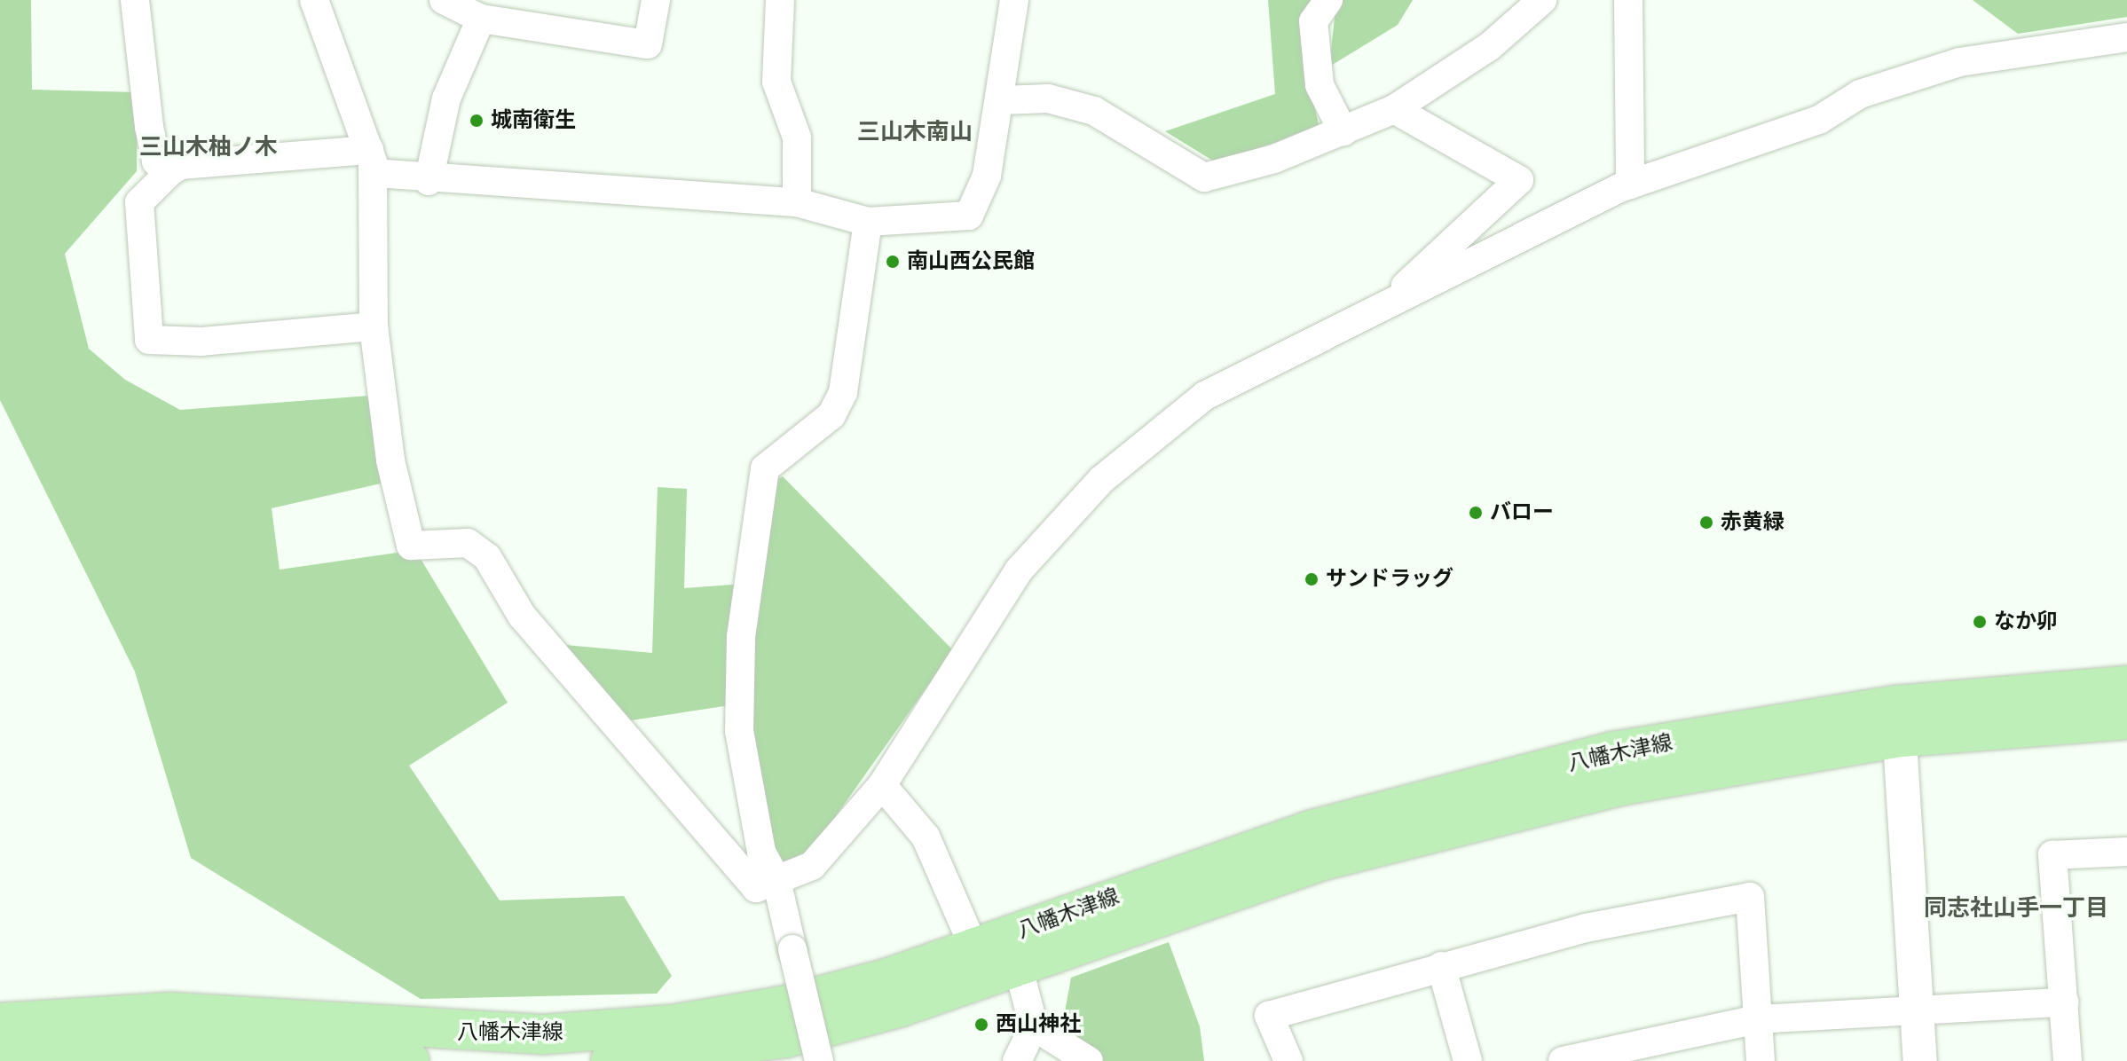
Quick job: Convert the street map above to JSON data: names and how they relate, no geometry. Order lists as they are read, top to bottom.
{
  "streets": {
    "main road": ["八幡木津線"]
  },
  "districts": ["三山木南山", "三山木柚ノ木", "同志社山手一丁目"],
  "places": [
    "城南衛生",
    "南山西公民館",
    "バロー",
    "赤黄緑",
    "サンドラッグ",
    "なか卯",
    "西山神社"
  ]
}
